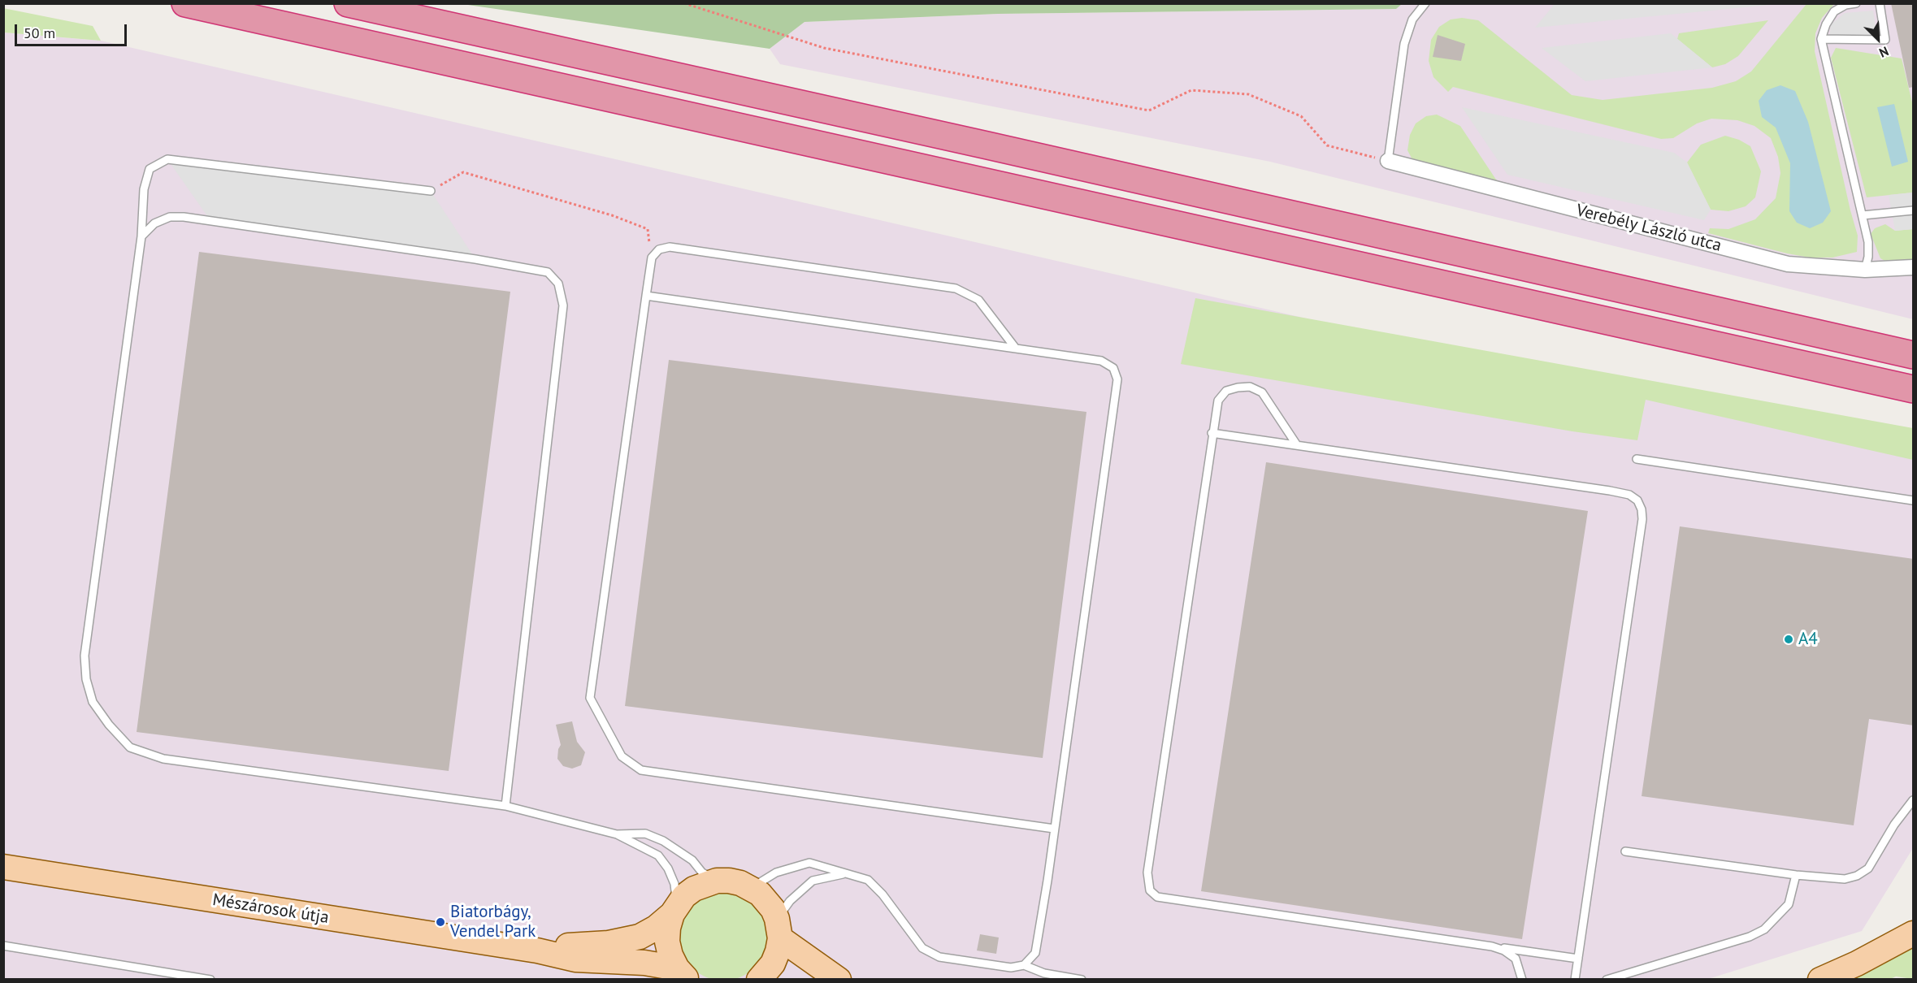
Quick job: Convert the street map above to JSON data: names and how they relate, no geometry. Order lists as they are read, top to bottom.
{
  "streets": {
    "main road": ["Mészárosok útja"],
    "street": ["Verebély László utca"]
  },
  "places": ["A4", "Biatorbágy, Vendel Park"],
  "scale_bar": "50 m",
  "north": "bottom right"
}
